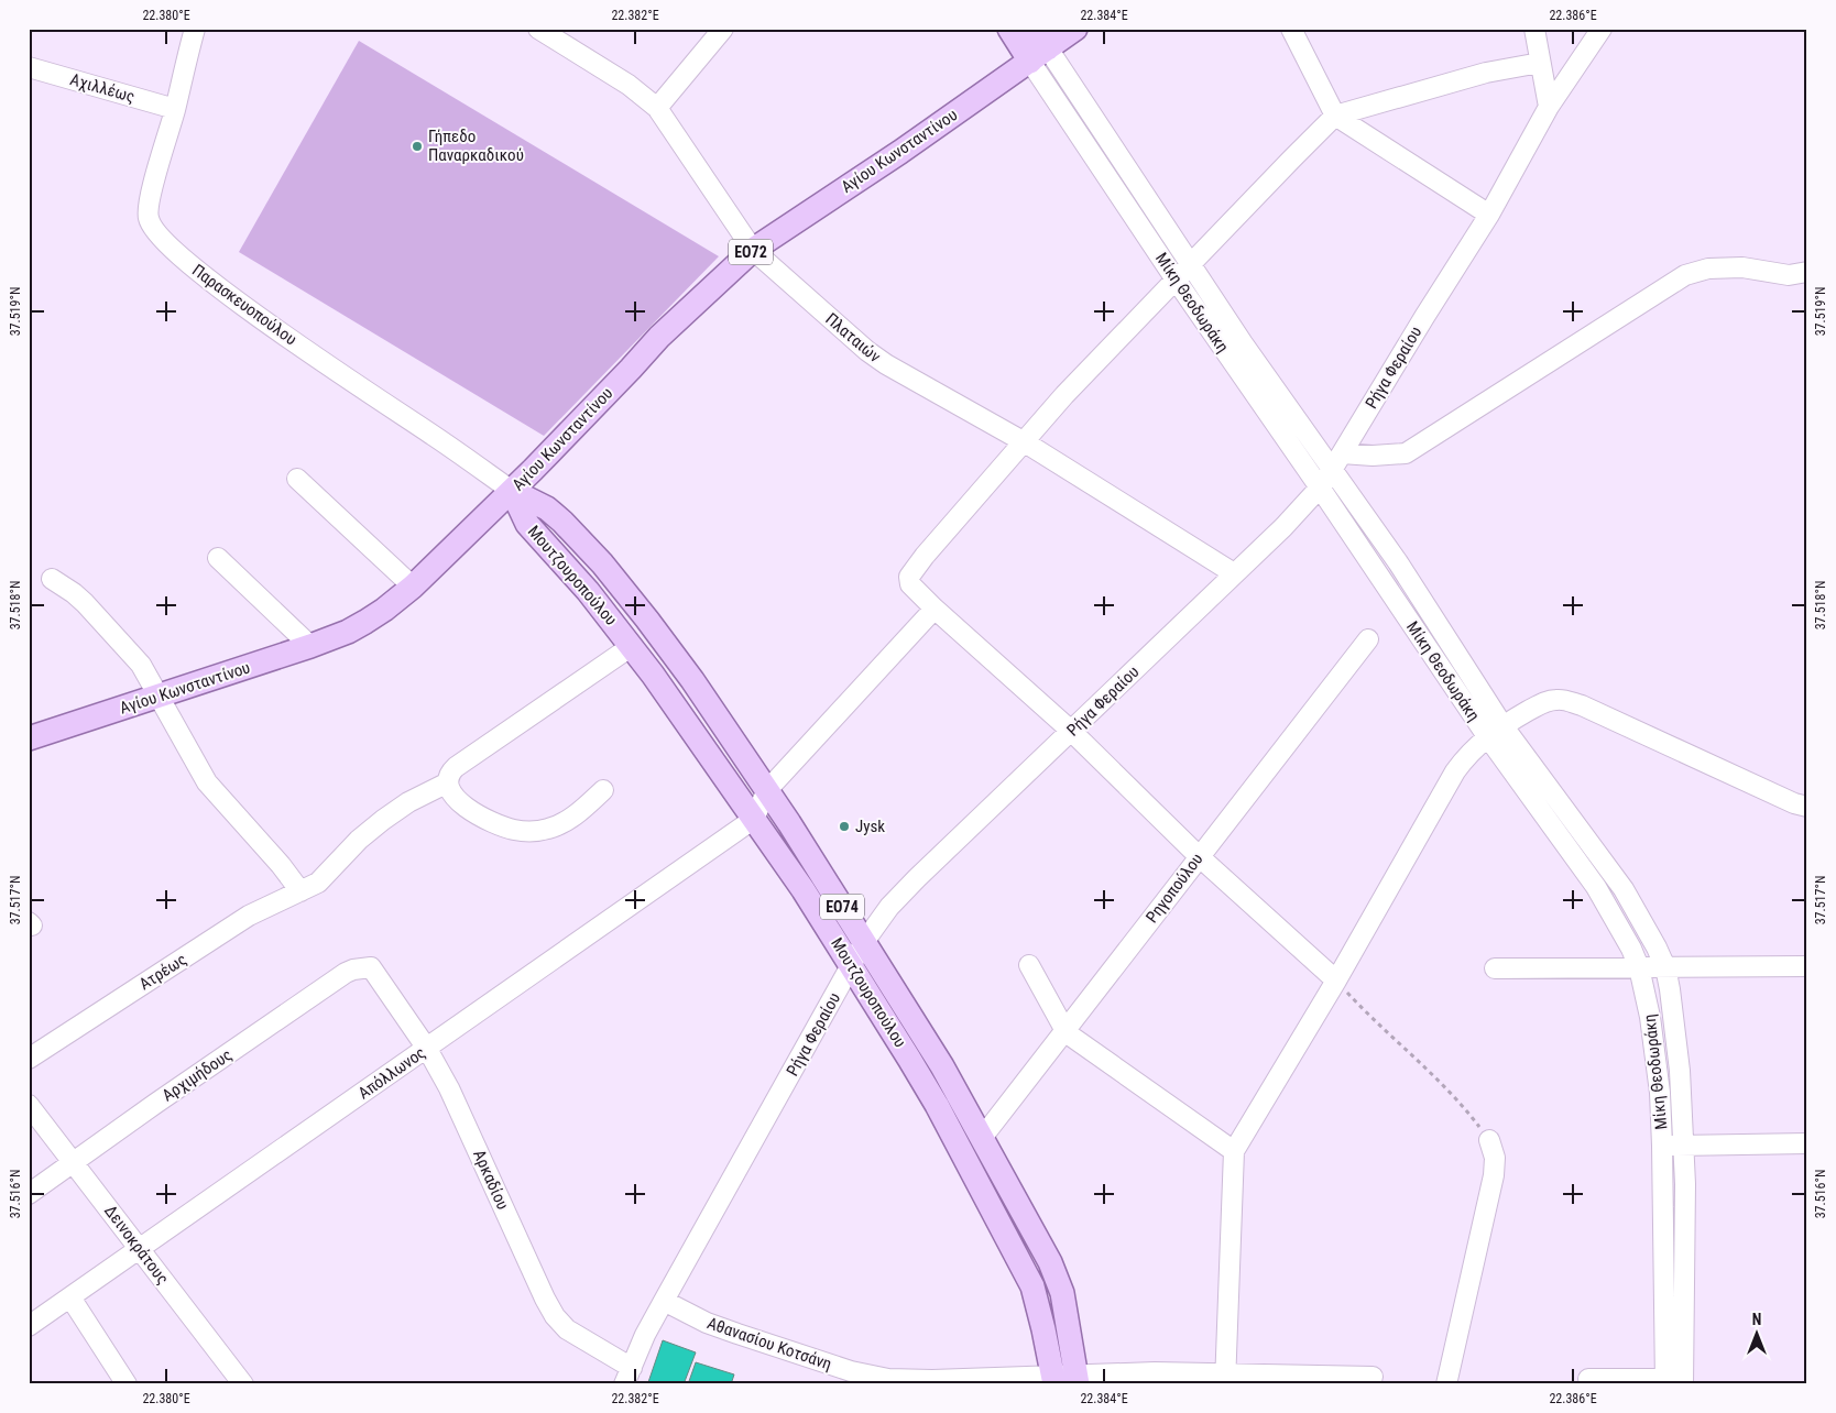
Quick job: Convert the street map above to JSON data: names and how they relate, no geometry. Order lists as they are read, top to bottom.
{
  "streets": {
    "main road": [
      "Αγίου Κωνσταντίνου",
      "ΕΟ72",
      "Μίκη Θεοδωράκη",
      "Μουτζουροπούλου",
      "ΕΟ74"
    ],
    "street": [
      "Αχιλλέως",
      "Παρασκευοπούλου",
      "Πλαταιών",
      "Ρήγα Φεραίου",
      "Ρηγοπούλου",
      "Ατρέως",
      "Απόλλωνος",
      "Αρχιμήδους",
      "Αρκαδίου",
      "Δεινοκράτους",
      "Αθανασίου Κοτσάνη"
    ]
  },
  "crossings": [
    ["Αχιλλέως", "Παρασκευοπούλου"],
    ["Αγίου Κωνσταντίνου", "ΕΟ72"],
    ["Αγίου Κωνσταντίνου", "Μίκη Θεοδωράκη"],
    ["Αγίου Κωνσταντίνου", "Παρασκευοπούλου"],
    ["Αγίου Κωνσταντίνου", "Πλαταιών"],
    ["Αγίου Κωνσταντίνου", "Μουτζουροπούλου"],
    ["ΕΟ72", "Μίκη Θεοδωράκη"],
    ["Μίκη Θεοδωράκη", "Ρήγα Φεραίου"],
    ["Παρασκευοπούλου", "Μουτζουροπούλου"],
    ["Πλαταιών", "Ρήγα Φεραίου"],
    ["Ρήγα Φεραίου", "Μουτζουροπούλου"],
    ["Ρήγα Φεραίου", "Αρκαδίου"],
    ["Ρήγα Φεραίου", "Αθανασίου Κοτσάνη"],
    ["Μουτζουροπούλου", "Ρηγοπούλου"],
    ["Μουτζουροπούλου", "Απόλλωνος"],
    ["Μουτζουροπούλου", "Αθανασίου Κοτσάνη"],
    ["Απόλλωνος", "Αρκαδίου"],
    ["Απόλλωνος", "Δεινοκράτους"],
    ["Αρχιμήδους", "Αρκαδίου"],
    ["Αρχιμήδους", "Δεινοκράτους"]
  ],
  "places": ["Γήπεδο Παναρκαδικού", "Jysk"],
  "north": "top",
  "coordinates": [
    "22.380°E",
    "22.382°E",
    "22.384°E",
    "22.386°E",
    "37.519°N",
    "37.518°N",
    "37.517°N",
    "37.516°N"
  ]
}
